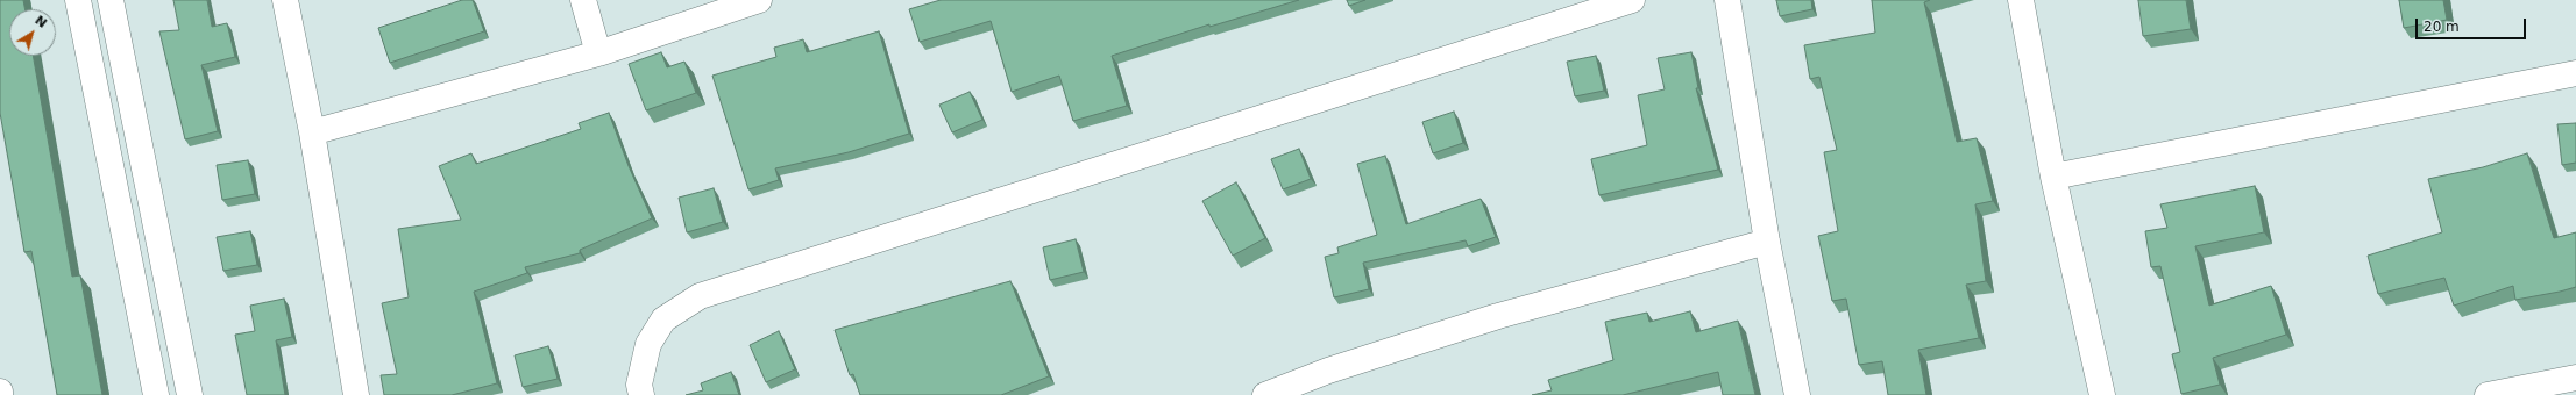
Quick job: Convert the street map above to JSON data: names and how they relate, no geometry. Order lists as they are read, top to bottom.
{
  "scale_bar": "20 m",
  "north": "top right"
}
